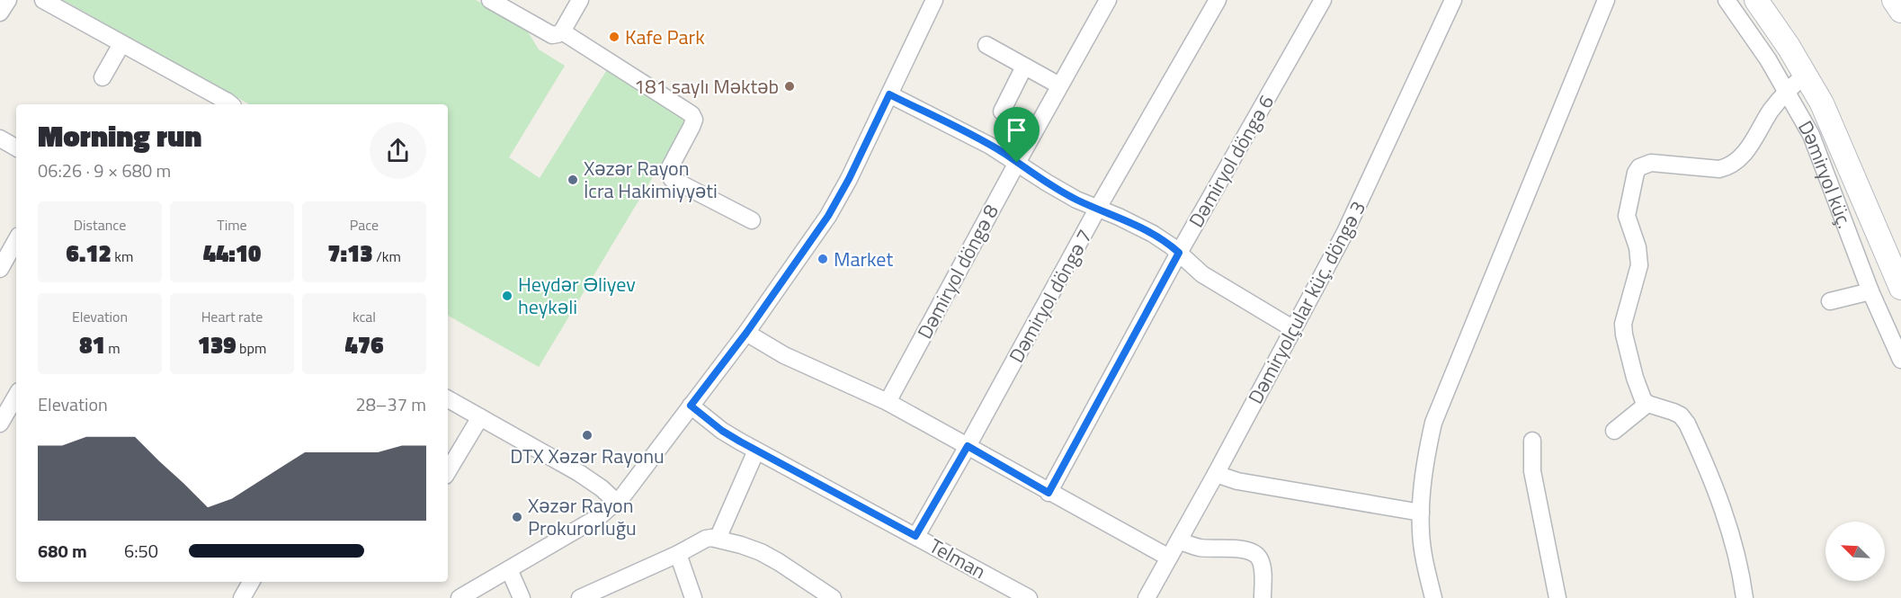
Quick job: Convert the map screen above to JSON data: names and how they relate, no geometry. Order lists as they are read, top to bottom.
{
  "streets": {
    "main road": ["Dəmiryol küç."],
    "street": [
      "Dəmiryol döngə 6",
      "Dəmiryol döngə 8",
      "Dəmiryol döngə 7",
      "Dəmiryolçular küç. döngə 3",
      "Telman"
    ]
  },
  "crossings": [
    ["Dəmiryol döngə 7", "Telman"]
  ],
  "places": [
    "Kafe Park",
    "181 saylı Məktəb",
    "Xəzər Rayon İcra Hakimiyyəti",
    "Market",
    "Heydər Əliyev heykəli",
    "DTX Xəzər Rayonu",
    "Xəzər Rayon Prokurorluğu"
  ],
  "north": "top left",
  "page": {
    "heading": ["Morning run", "06:26 · 9 × 680 m"],
    "stats": [
      ["Distance", "6.12 km"],
      ["Time", "44:10"],
      ["Pace", "7:13 /km"],
      ["Elevation", "81 m"],
      ["Heart rate", "139 bpm"],
      ["kcal", "476"]
    ],
    "chart": ["Elevation", "28–37 m"],
    "list": [
      {
        "name": "680 m",
        "note": "6:50"
      }
    ]
  }
}
